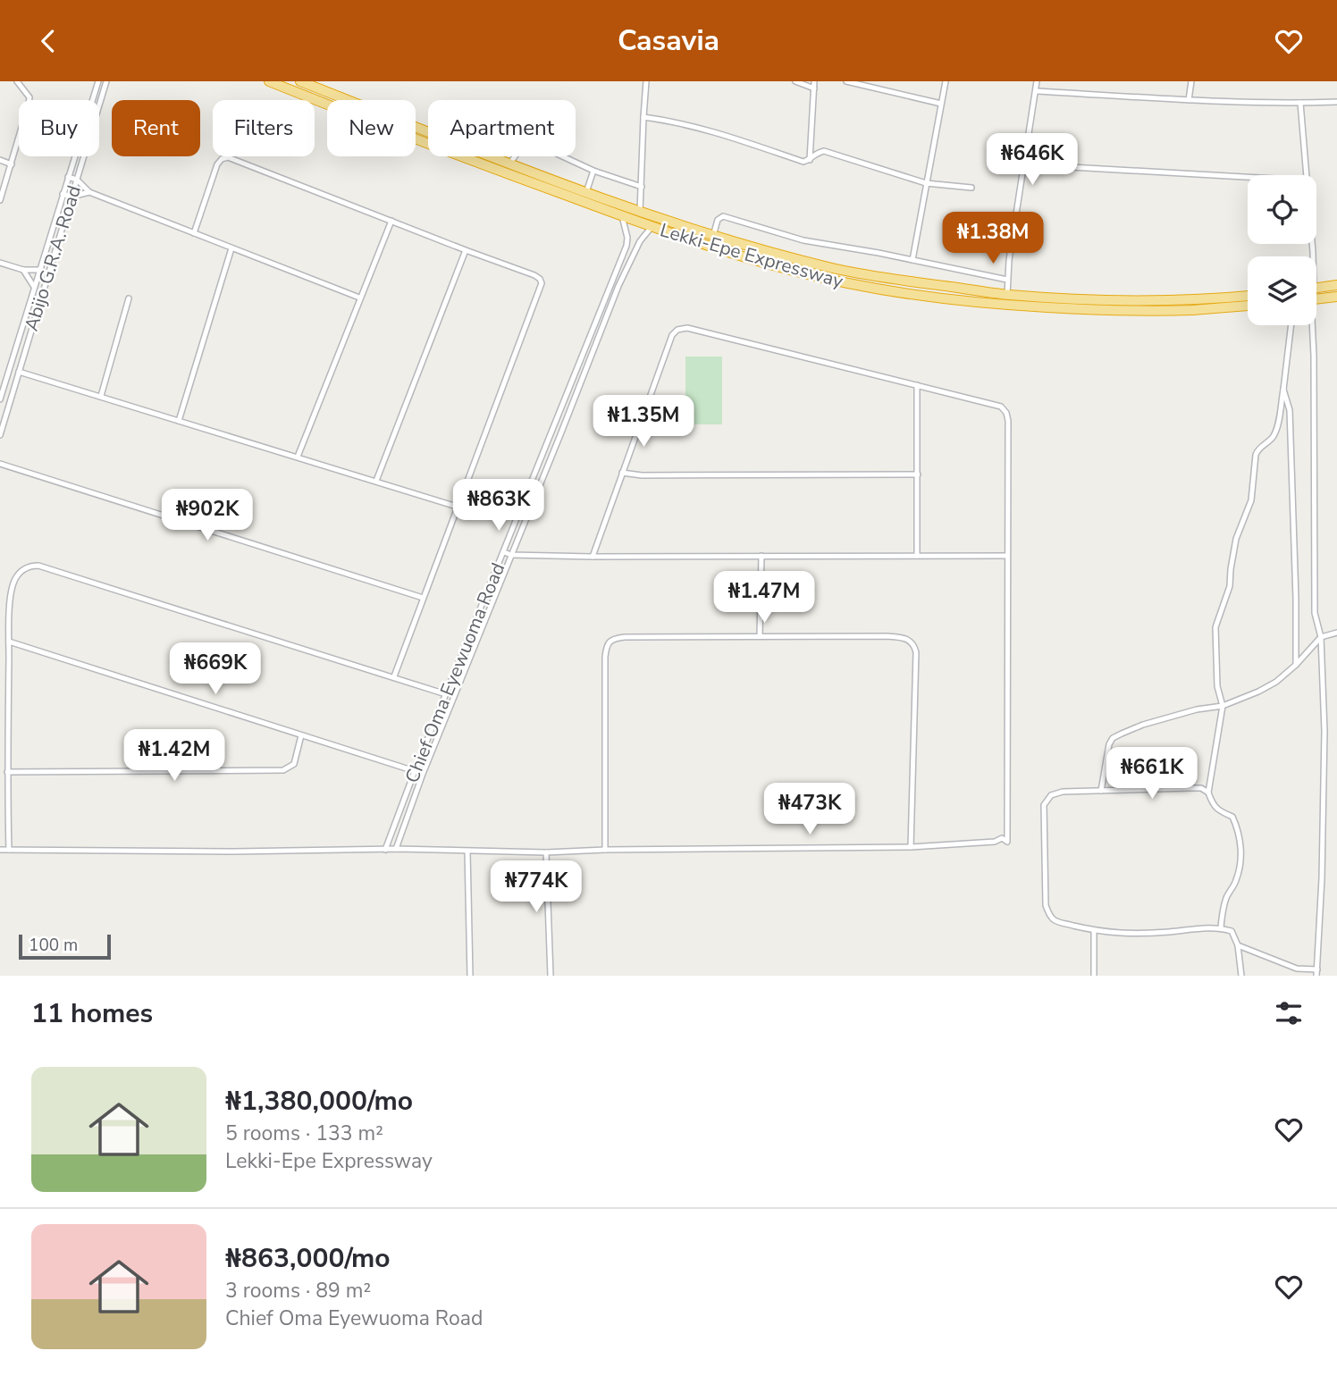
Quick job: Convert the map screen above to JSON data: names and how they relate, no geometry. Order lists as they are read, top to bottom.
{
  "streets": {
    "highway": ["Lekki-Epe Expressway"],
    "street": ["Abijo G.R.A. Road", "Chief Oma Eyewuoma Road"]
  },
  "crossings": [
    ["Lekki-Epe Expressway", "Chief Oma Eyewuoma Road"]
  ],
  "scale_bar": "100 m",
  "page": {
    "header": "Casavia",
    "chip": [
      "Buy",
      "Rent",
      "Filters",
      "New",
      "Apartment"
    ],
    "price": [
      "₦646K",
      "₦1.38M",
      "₦1.35M",
      "₦863K",
      "₦902K",
      "₦1.47M",
      "₦669K",
      "₦1.42M",
      "₦661K",
      "₦473K",
      "₦774K"
    ],
    "scale": "100 m",
    "heading": "11 homes",
    "list": [
      {
        "name": "₦1,380,000/mo",
        "note": "5 rooms · 133 m² · Lekki-Epe Expressway"
      },
      {
        "name": "₦863,000/mo",
        "note": "3 rooms · 89 m² · Chief Oma Eyewuoma Road"
      }
    ]
  }
}
